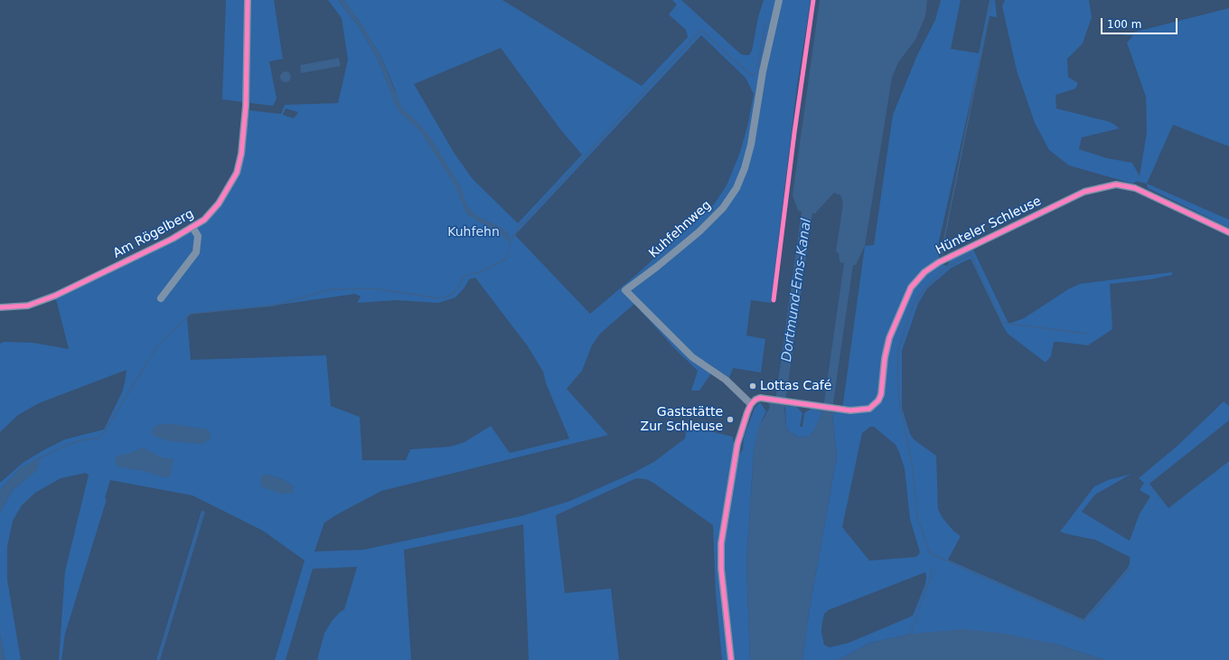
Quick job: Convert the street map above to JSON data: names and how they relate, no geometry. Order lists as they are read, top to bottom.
{
  "streets": {
    "street": ["Hünteler Schleuse", "Kuhfehnweg", "Am Rögelberg"]
  },
  "crossings": [
    ["Hünteler Schleuse", "Kuhfehnweg"]
  ],
  "water": ["Dortmund-Ems-Kanal"],
  "parks": ["Kuhfehn"],
  "places": ["Lottas Café", "Gaststätte Zur Schleuse"],
  "scale_bar": "100 m"
}
